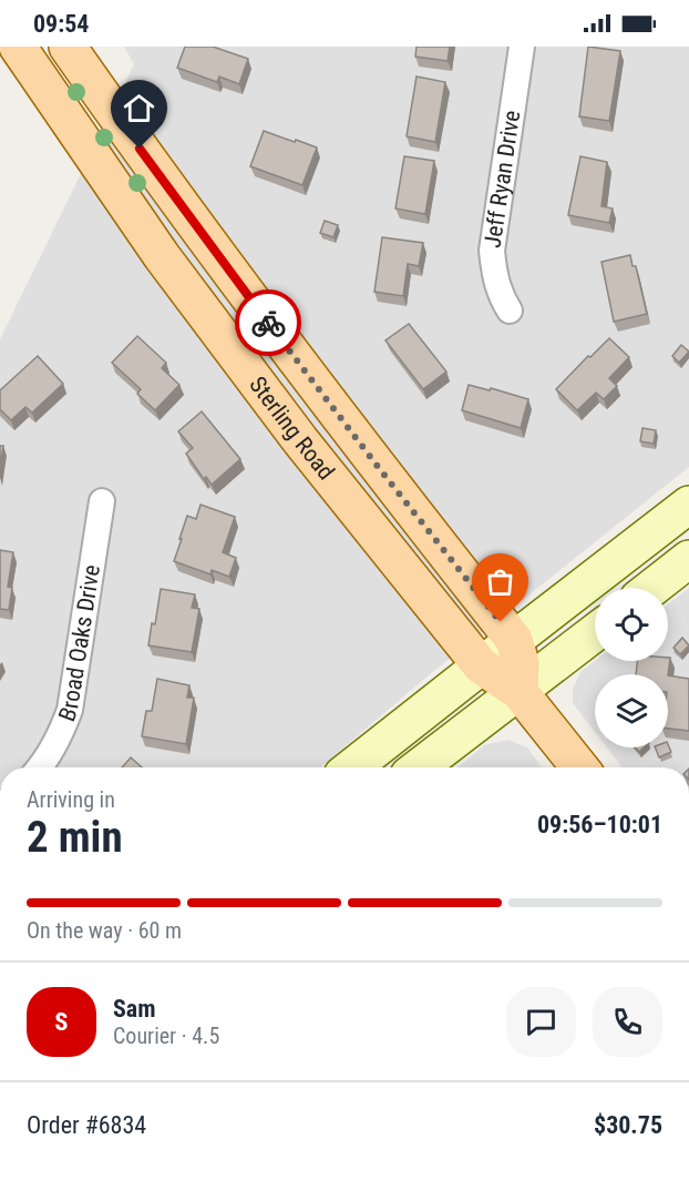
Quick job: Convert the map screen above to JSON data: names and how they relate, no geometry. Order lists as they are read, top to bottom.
{
  "streets": {
    "main road": ["Sterling Road"],
    "street": ["Jeff Ryan Drive", "Broad Oaks Drive"]
  },
  "page": {
    "status": "09:54",
    "heading": ["2 min", "Arriving in", "09:56–10:01"],
    "panel": [
      "Sam",
      "Courier · 4.5",
      "Order #6834",
      "$30.75"
    ],
    "bar": "On the way · 60 m",
    "round": "S"
  }
}
